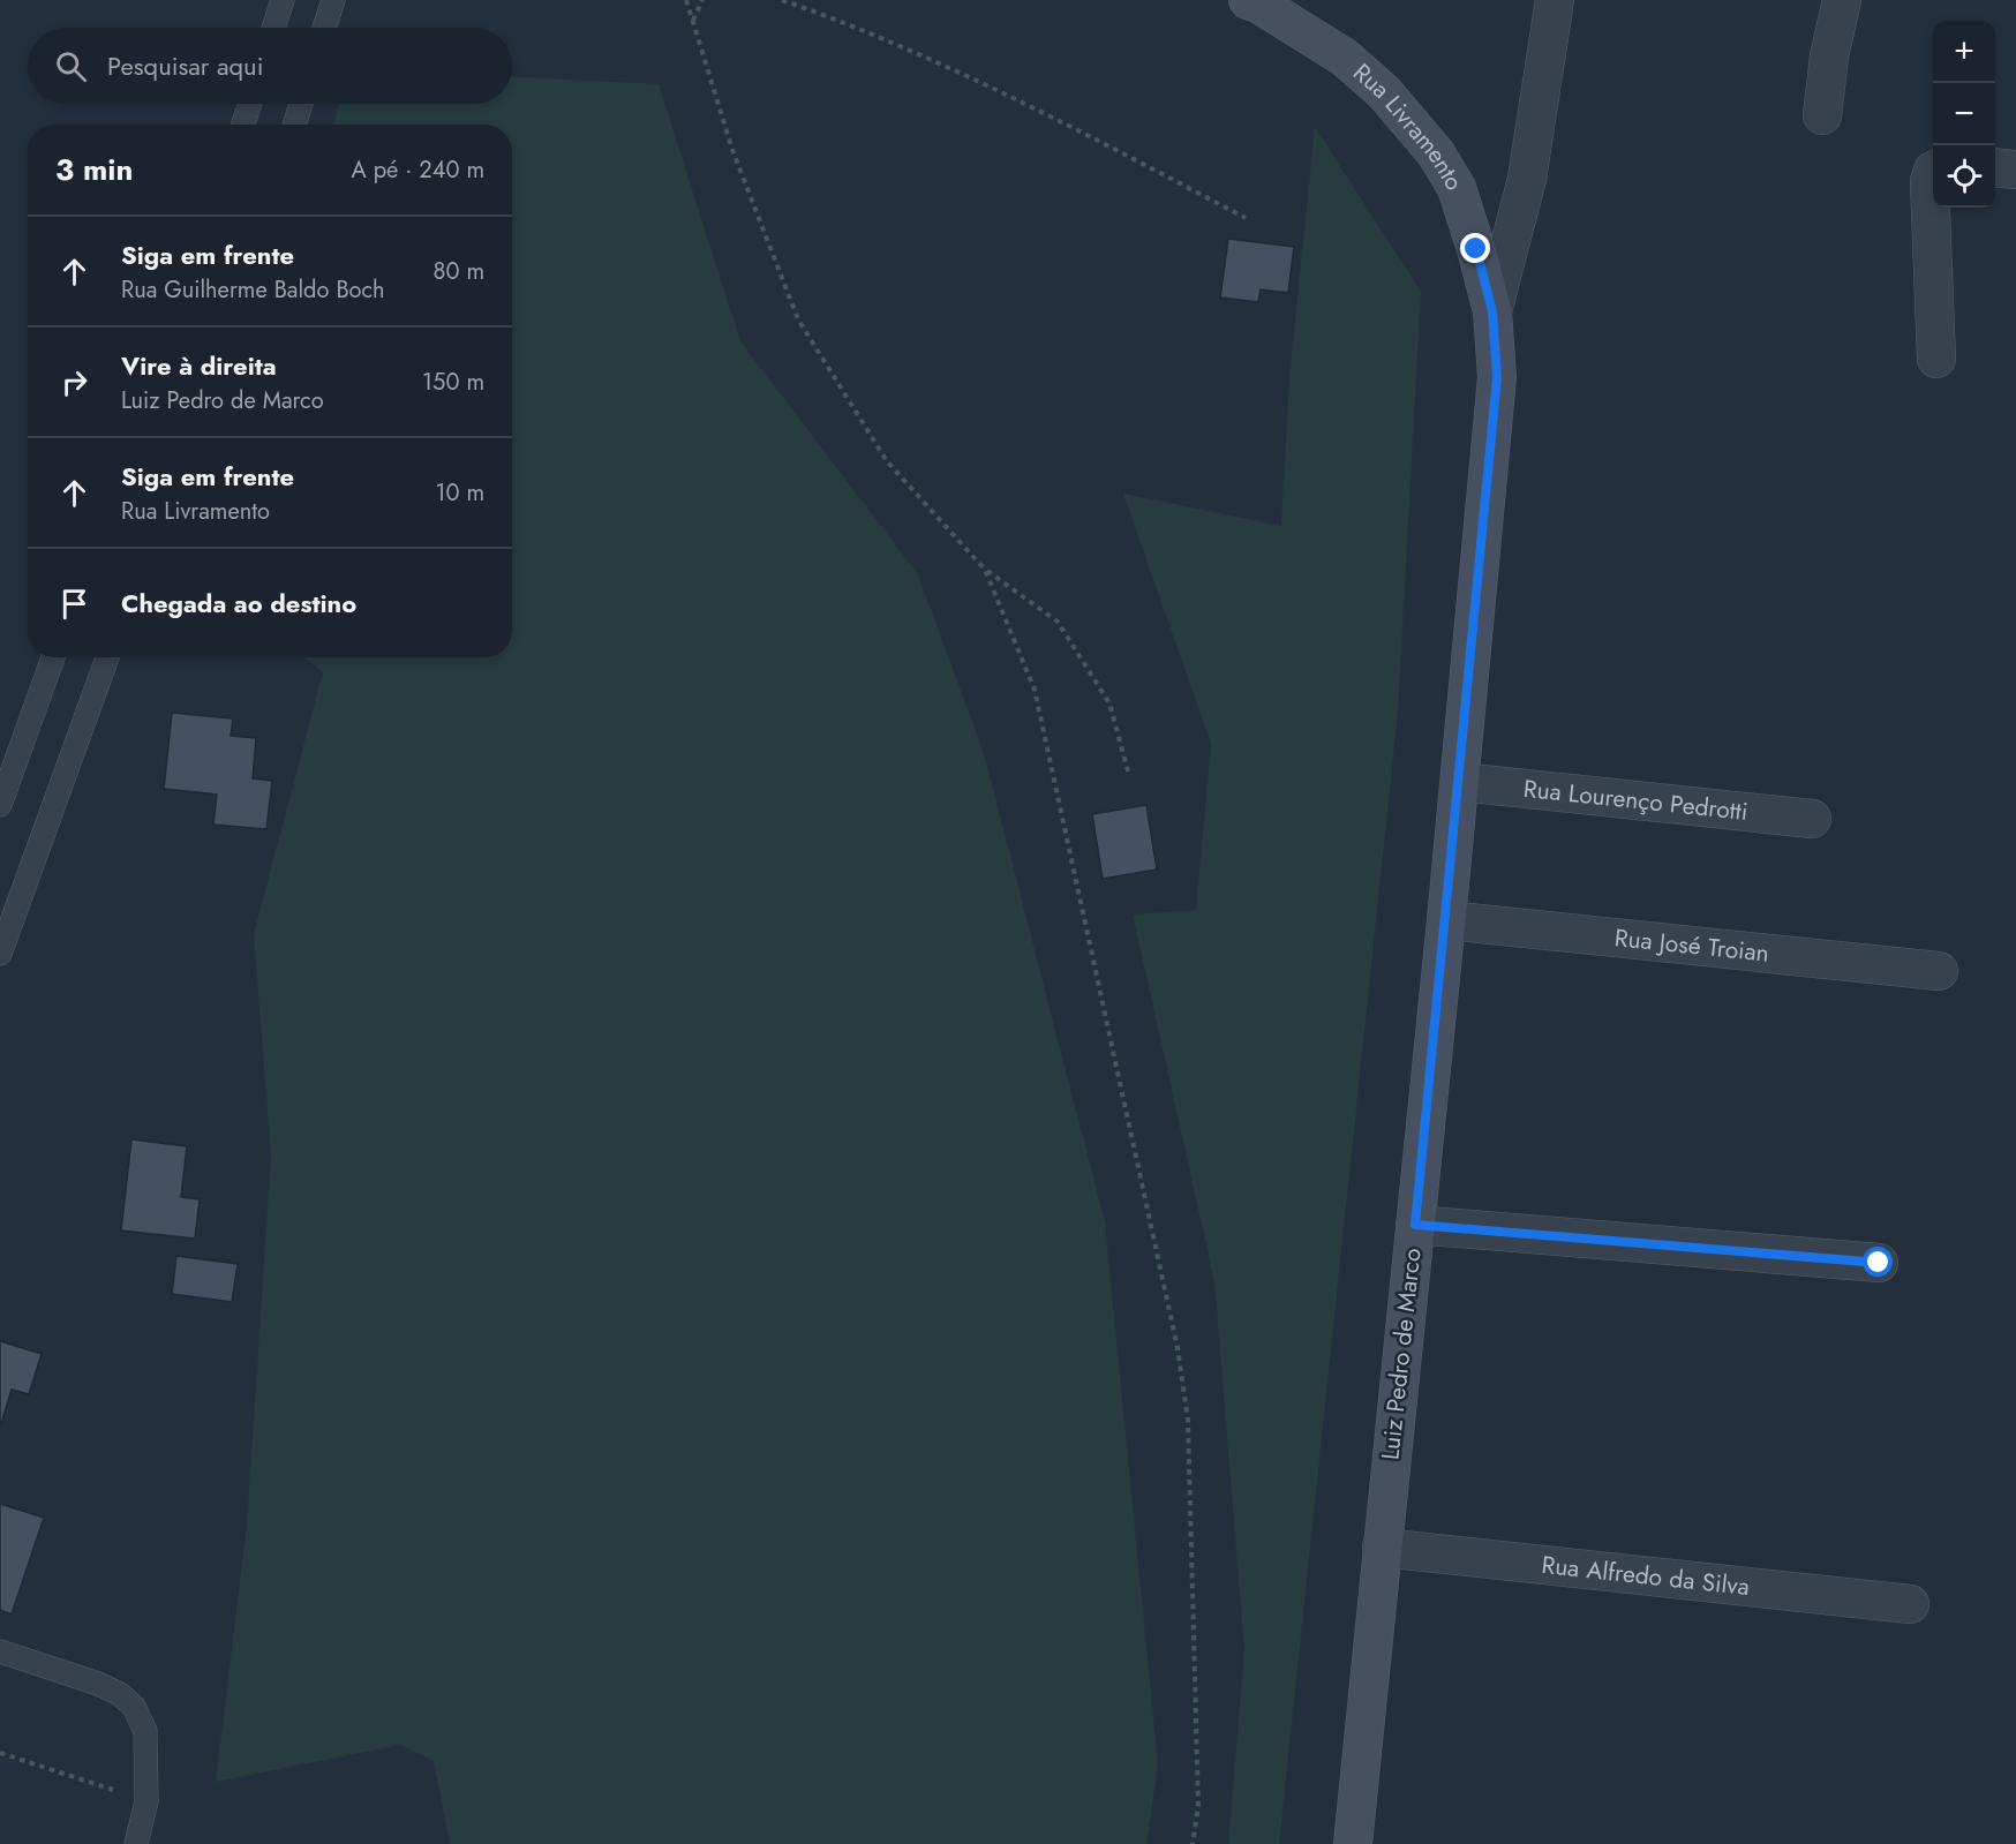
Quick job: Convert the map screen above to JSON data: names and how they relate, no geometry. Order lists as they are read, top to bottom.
{
  "streets": {
    "main road": ["Rua Livramento", "Luiz Pedro de Marco"],
    "street": ["Rua Lourenço Pedrotti", "Rua José Troian", "Rua Alfredo da Silva"]
  },
  "crossings": [
    ["Rua Livramento", "Luiz Pedro de Marco"],
    ["Rua Lourenço Pedrotti", "Luiz Pedro de Marco"],
    ["Rua José Troian", "Luiz Pedro de Marco"],
    ["Luiz Pedro de Marco", "Rua Alfredo da Silva"]
  ],
  "page": {
    "map_buttons": ["+", "−"],
    "search": "Pesquisar aqui",
    "heading": ["3 min", "A pé · 240 m"],
    "list": [
      ["Siga em frente", "Rua Guilherme Baldo Boch", "80 m"],
      ["Vire à direita", "Luiz Pedro de Marco", "150 m"],
      ["Siga em frente", "Rua Livramento", "10 m"],
      "Chegada ao destino"
    ]
  }
}
